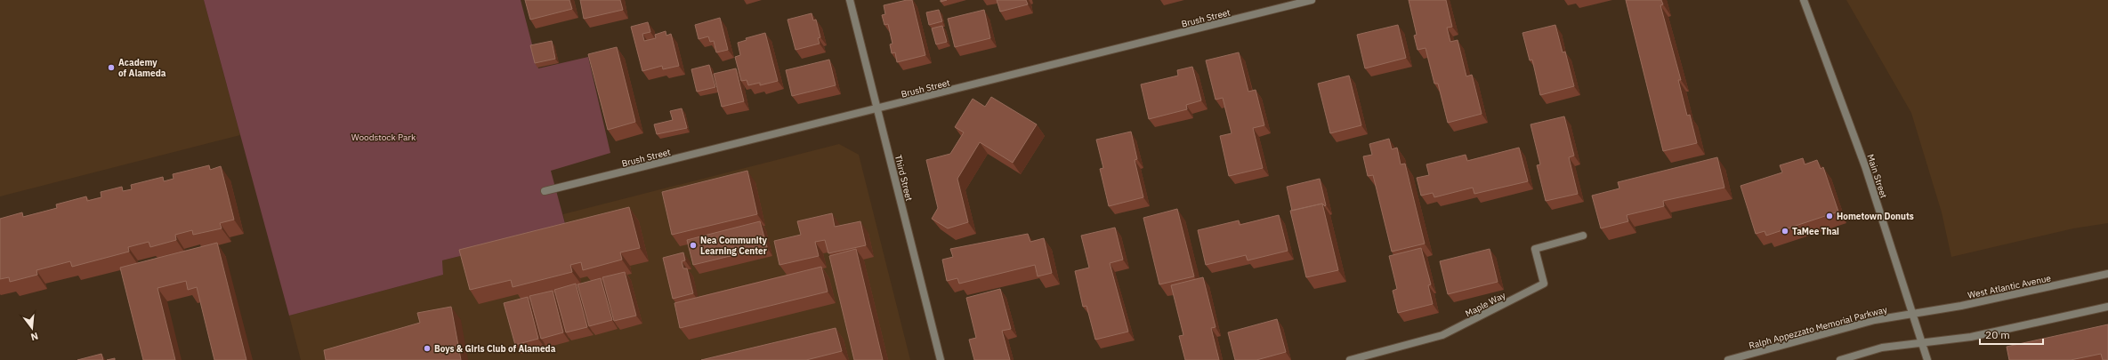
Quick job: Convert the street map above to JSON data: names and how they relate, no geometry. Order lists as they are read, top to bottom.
{
  "streets": {
    "street": [
      "Brush Street",
      "Main Street",
      "Third Street",
      "West Atlantic Avenue",
      "Maple Way",
      "Ralph Appezzato Memorial Parkway"
    ]
  },
  "crossings": [
    ["Brush Street", "Third Street"],
    ["Main Street", "West Atlantic Avenue"],
    ["Main Street", "Ralph Appezzato Memorial Parkway"],
    ["West Atlantic Avenue", "Ralph Appezzato Memorial Parkway"]
  ],
  "parks": ["Woodstock Park"],
  "places": [
    "Academy of Alameda",
    "Hometown Donuts",
    "TaMee Thai",
    "Nea Community Learning Center",
    "Boys & Girls Club of Alameda"
  ],
  "scale_bar": "20 m",
  "north": "bottom"
}
